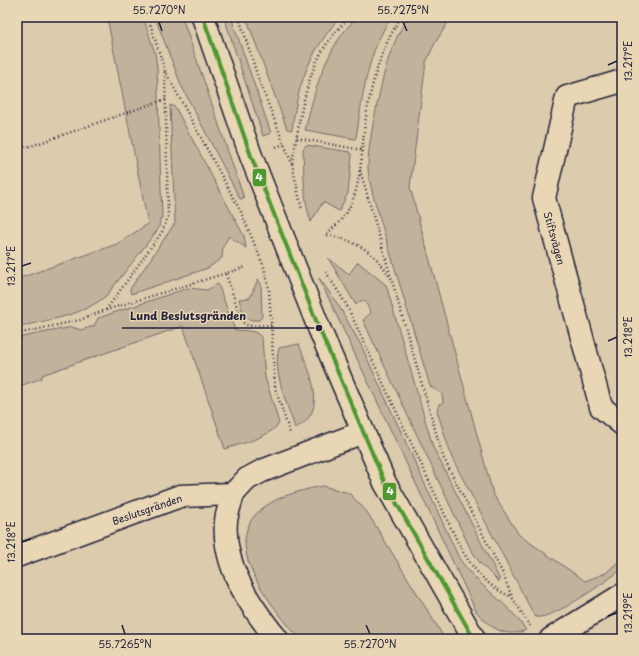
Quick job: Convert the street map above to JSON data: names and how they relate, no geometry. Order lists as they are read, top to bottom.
{
  "streets": {
    "street": ["Stiftsvägen", "Beslutsgränden"]
  },
  "places": ["Lund Beslutsgränden"],
  "lines": ["transit line 4"],
  "coordinates": [
    "55.7270°N",
    "55.7275°N",
    "13.217°E",
    "13.218°E",
    "13.219°E",
    "55.7265°N"
  ]
}
